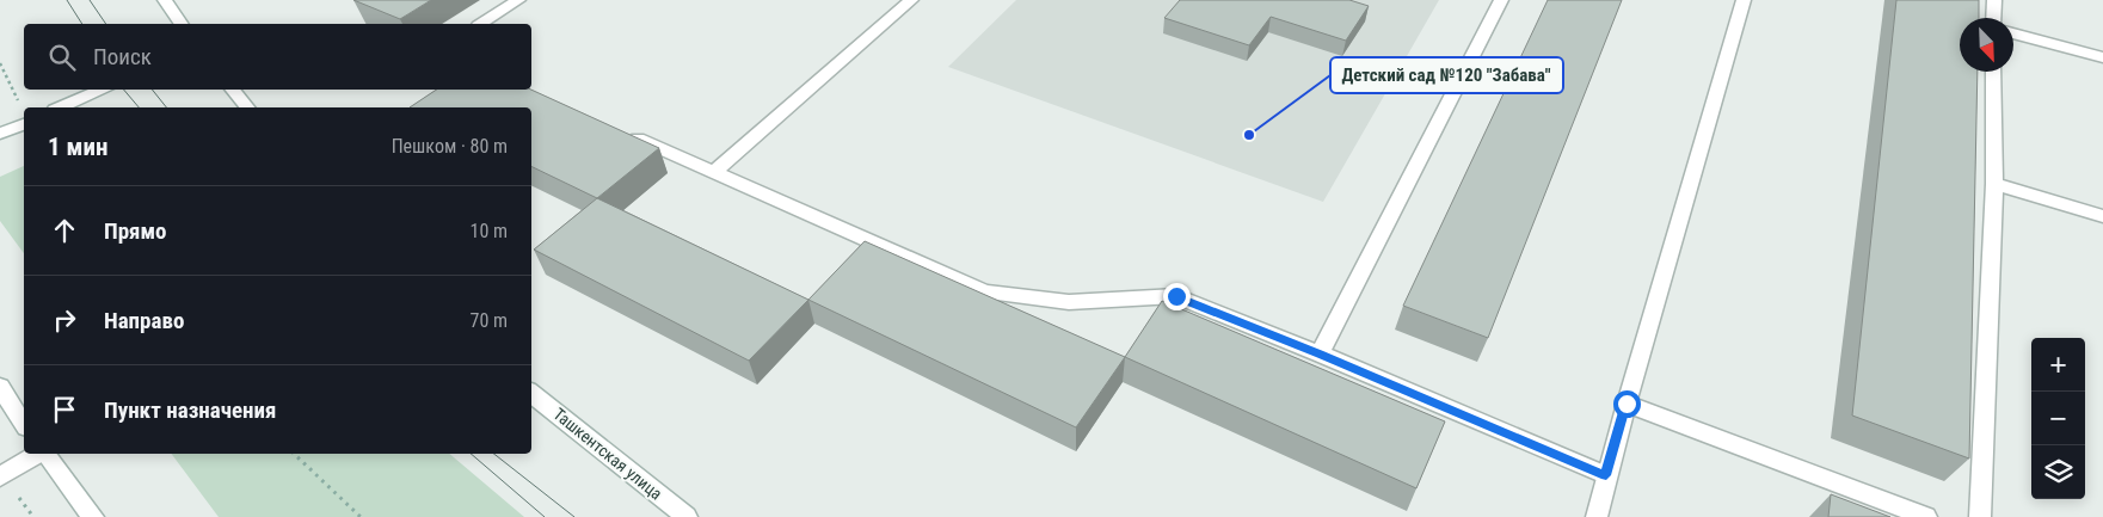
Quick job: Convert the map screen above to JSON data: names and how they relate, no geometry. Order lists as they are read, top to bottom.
{
  "streets": {
    "street": ["Ташкентская улица"]
  },
  "places": ["Детский сад №120 \"Забава\""],
  "north": "bottom right",
  "page": {
    "search": "Поиск",
    "heading": ["1 мин", "Пешком · 80 m"],
    "list": [
      ["Прямо", "10 m"],
      ["Направо", "70 m"],
      "Пункт назначения"
    ],
    "map_buttons": ["+", "−"]
  }
}
